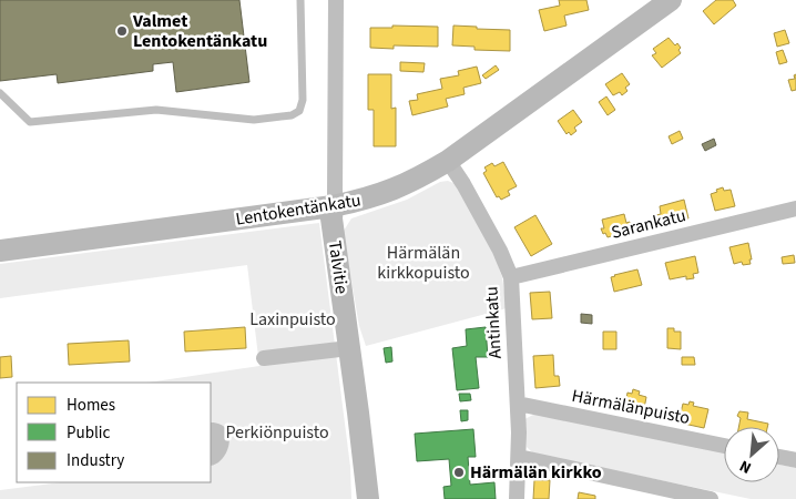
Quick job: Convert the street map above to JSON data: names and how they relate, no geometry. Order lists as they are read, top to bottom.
{
  "streets": {
    "street": [
      "Lentokentänkatu",
      "Sarankatu",
      "Talvitie",
      "Antinkatu",
      "Härmälänpuisto"
    ]
  },
  "crossings": [
    ["Lentokentänkatu", "Talvitie"],
    ["Lentokentänkatu", "Antinkatu"],
    ["Sarankatu", "Antinkatu"],
    ["Antinkatu", "Härmälänpuisto"]
  ],
  "parks": ["Härmälän kirkkopuisto", "Laxinpuisto", "Perkiönpuisto"],
  "places": ["Valmet Lentokentänkatu", "Härmälän kirkko"],
  "legend": ["Homes", "Public", "Industry"],
  "north": "bottom left"
}
